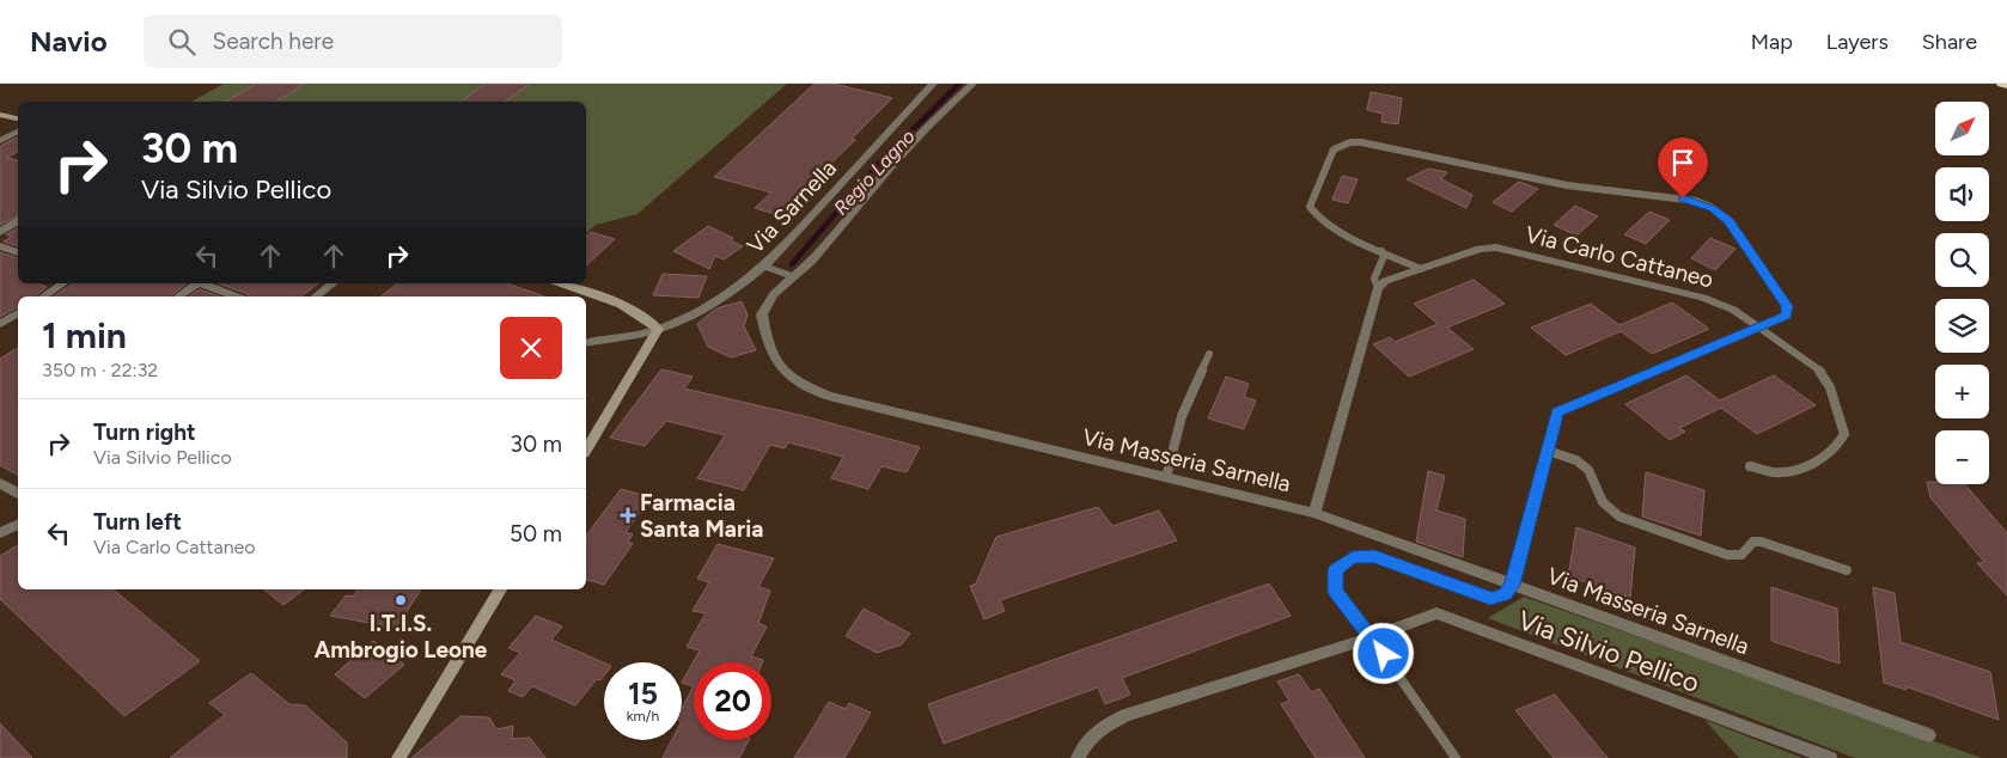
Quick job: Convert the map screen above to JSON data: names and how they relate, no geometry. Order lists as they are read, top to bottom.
{
  "streets": {
    "street": [
      "Via Sarnella",
      "Via Carlo Cattaneo",
      "Via Masseria Sarnella",
      "Via Silvio Pellico"
    ]
  },
  "crossings": [
    ["Via Masseria Sarnella", "Via Silvio Pellico"]
  ],
  "water": ["Regio Lagno"],
  "places": {
    "health": ["Farmacia Santa Maria"],
    "other": ["I.T.I.S. Ambrogio Leone"]
  },
  "north": "top right",
  "page": {
    "header": "Navio",
    "search": "Search here",
    "nav": ["Map", "Layers", "Share"],
    "map_buttons": ["+", "−"],
    "turn": ["30 m", "Via Silvio Pellico"],
    "heading": ["1 min", "350 m · 22:32"],
    "list": [
      {
        "name": "Turn right",
        "note": "Via Silvio Pellico",
        "value": "30 m"
      },
      {
        "name": "Turn left",
        "note": "Via Carlo Cattaneo",
        "value": "50 m"
      }
    ],
    "speed": "15 km/h",
    "limit": "20"
  }
}
